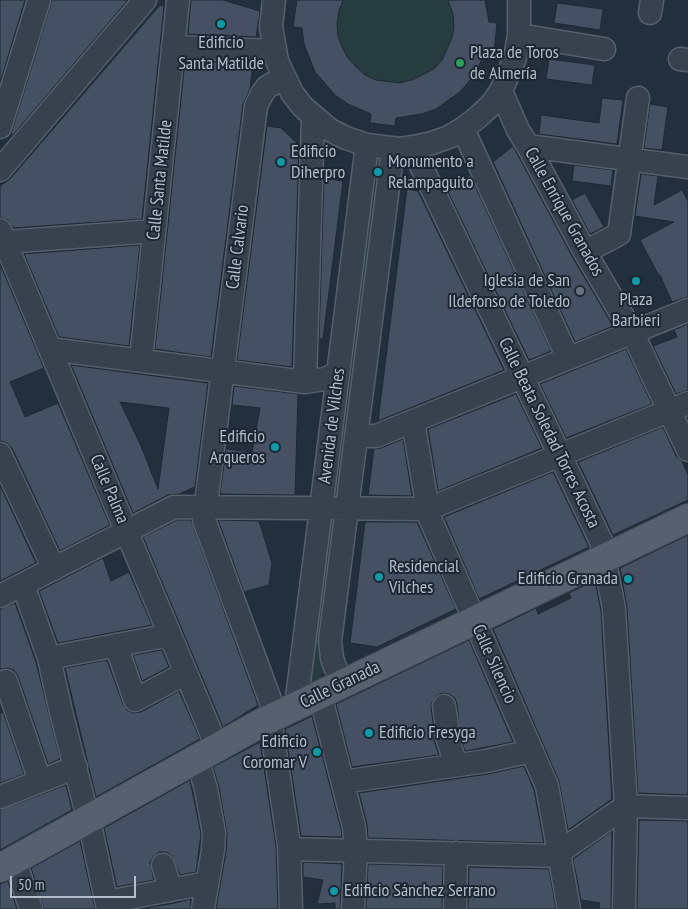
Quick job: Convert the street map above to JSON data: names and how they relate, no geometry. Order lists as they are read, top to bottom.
{
  "streets": {
    "main road": ["Calle Granada"],
    "street": [
      "Calle Santa Matilde",
      "Calle Enrique Granados",
      "Calle Calvario",
      "Avenida de Vilches",
      "Calle Beata Soledad Torres Acosta",
      "Calle Palma",
      "Calle Silencio"
    ]
  },
  "crossings": [
    ["Calle Calvario", "Avenida de Vilches"],
    ["Calle Calvario", "Calle Granada"],
    ["Avenida de Vilches", "Calle Beata Soledad Torres Acosta"],
    ["Avenida de Vilches", "Calle Granada"],
    ["Calle Beata Soledad Torres Acosta", "Calle Granada"],
    ["Calle Palma", "Calle Granada"],
    ["Calle Silencio", "Calle Granada"]
  ],
  "places": [
    "Edificio Santa Matilde",
    "Plaza de Toros de Almería",
    "Edificio Diherpro",
    "Monumento a Relampaguito",
    "Plaza Barbieri",
    "Iglesia de San Ildefonso de Toledo",
    "Edificio Arqueros",
    "Residencial Vilches",
    "Edificio Granada",
    "Edificio Fresyga",
    "Edificio Coromar V",
    "Edificio Sánchez Serrano"
  ],
  "scale_bar": "50 m"
}
